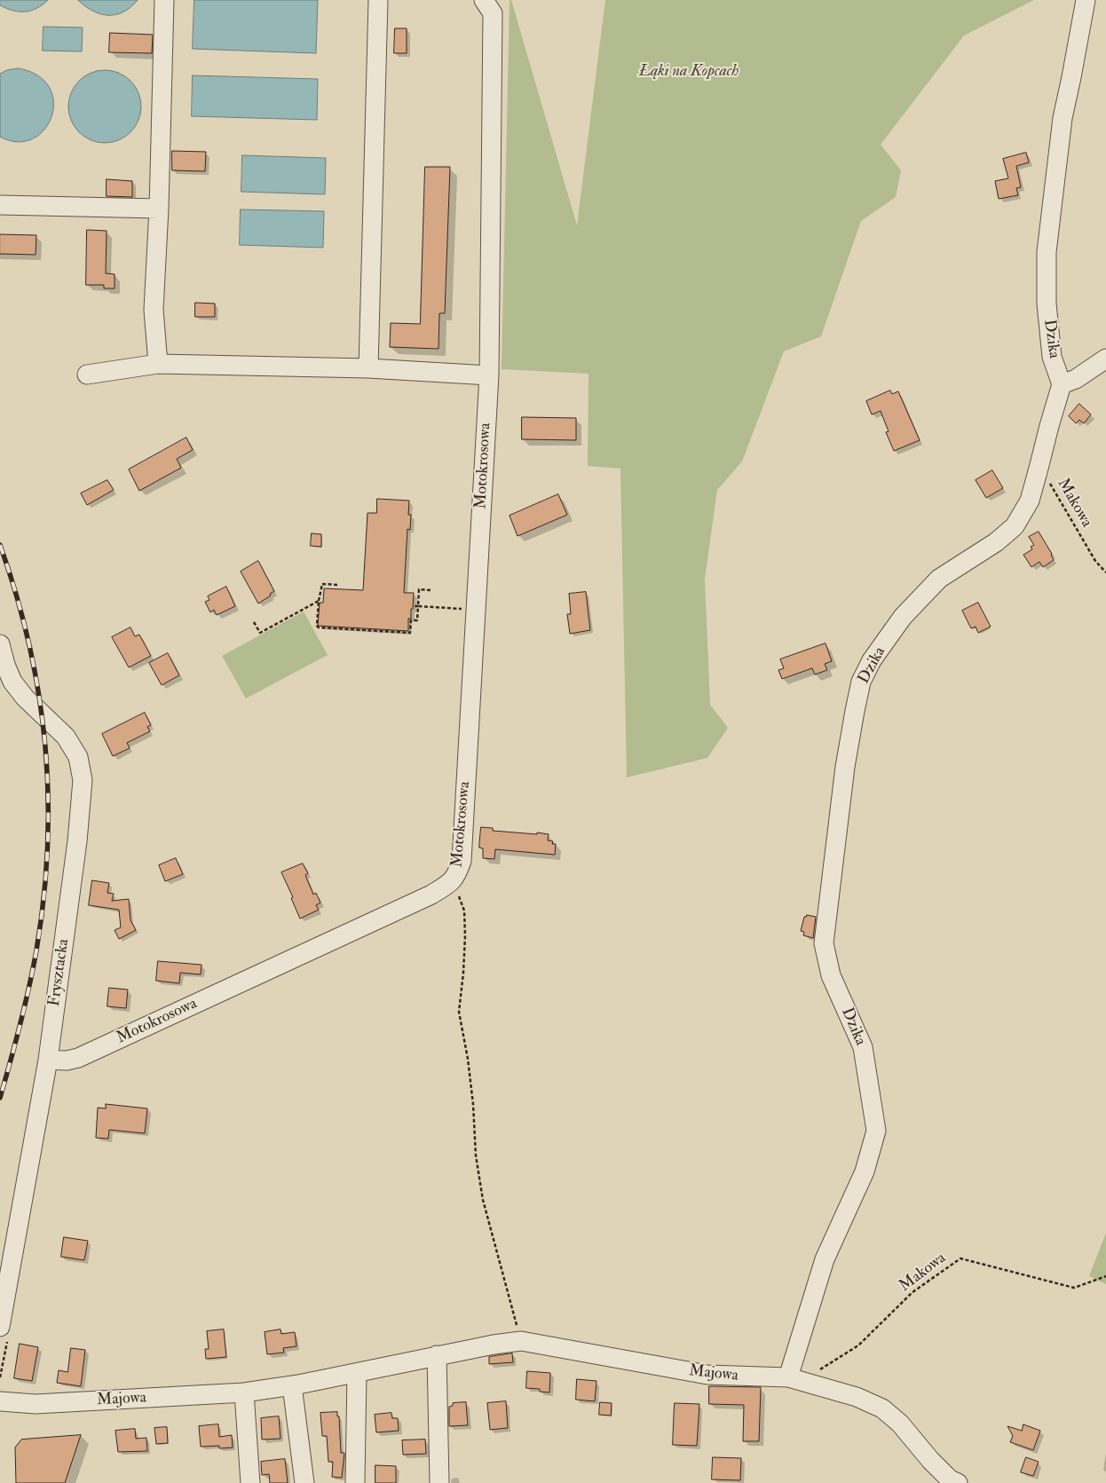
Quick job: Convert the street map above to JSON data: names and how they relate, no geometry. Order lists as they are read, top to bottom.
{
  "streets": {
    "street": [
      "Dzika",
      "Motokrosowa",
      "Frysztacka",
      "Majowa"
    ],
    "path": ["Makowa"]
  },
  "crossings": [
    ["Dzika", "Makowa"],
    ["Dzika", "Majowa"],
    ["Motokrosowa", "Frysztacka"],
    ["Makowa", "Majowa"]
  ],
  "parks": ["Łąki na Kopcach"]
}
